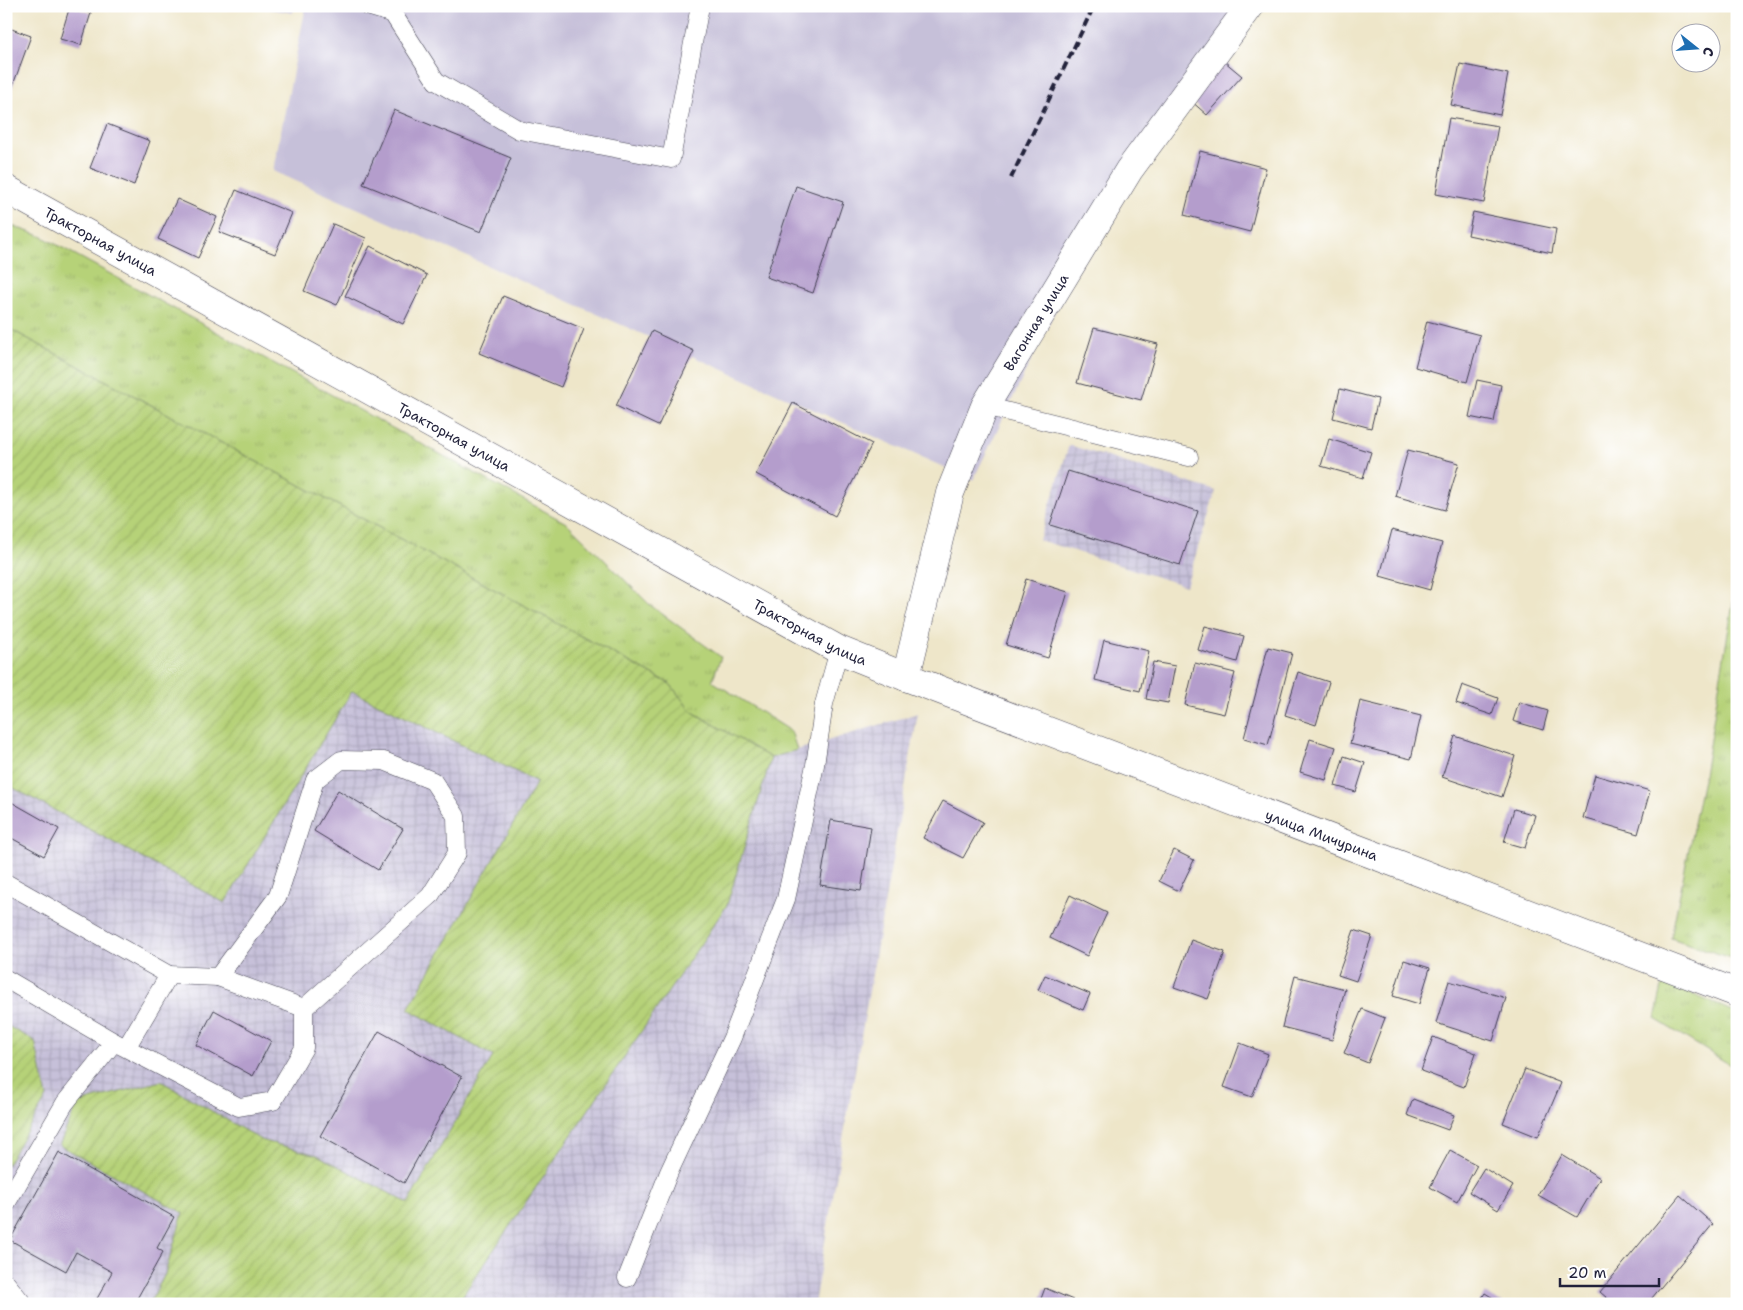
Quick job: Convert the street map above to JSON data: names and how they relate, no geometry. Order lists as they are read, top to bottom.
{
  "streets": {
    "main road": ["Тракторная улица", "Вагонная улица", "улица Мичурина"]
  },
  "crossings": [
    ["Тракторная улица", "Вагонная улица"],
    ["Тракторная улица", "улица Мичурина"],
    ["Вагонная улица", "улица Мичурина"]
  ],
  "scale_bar": "20 m",
  "north": "right"
}
